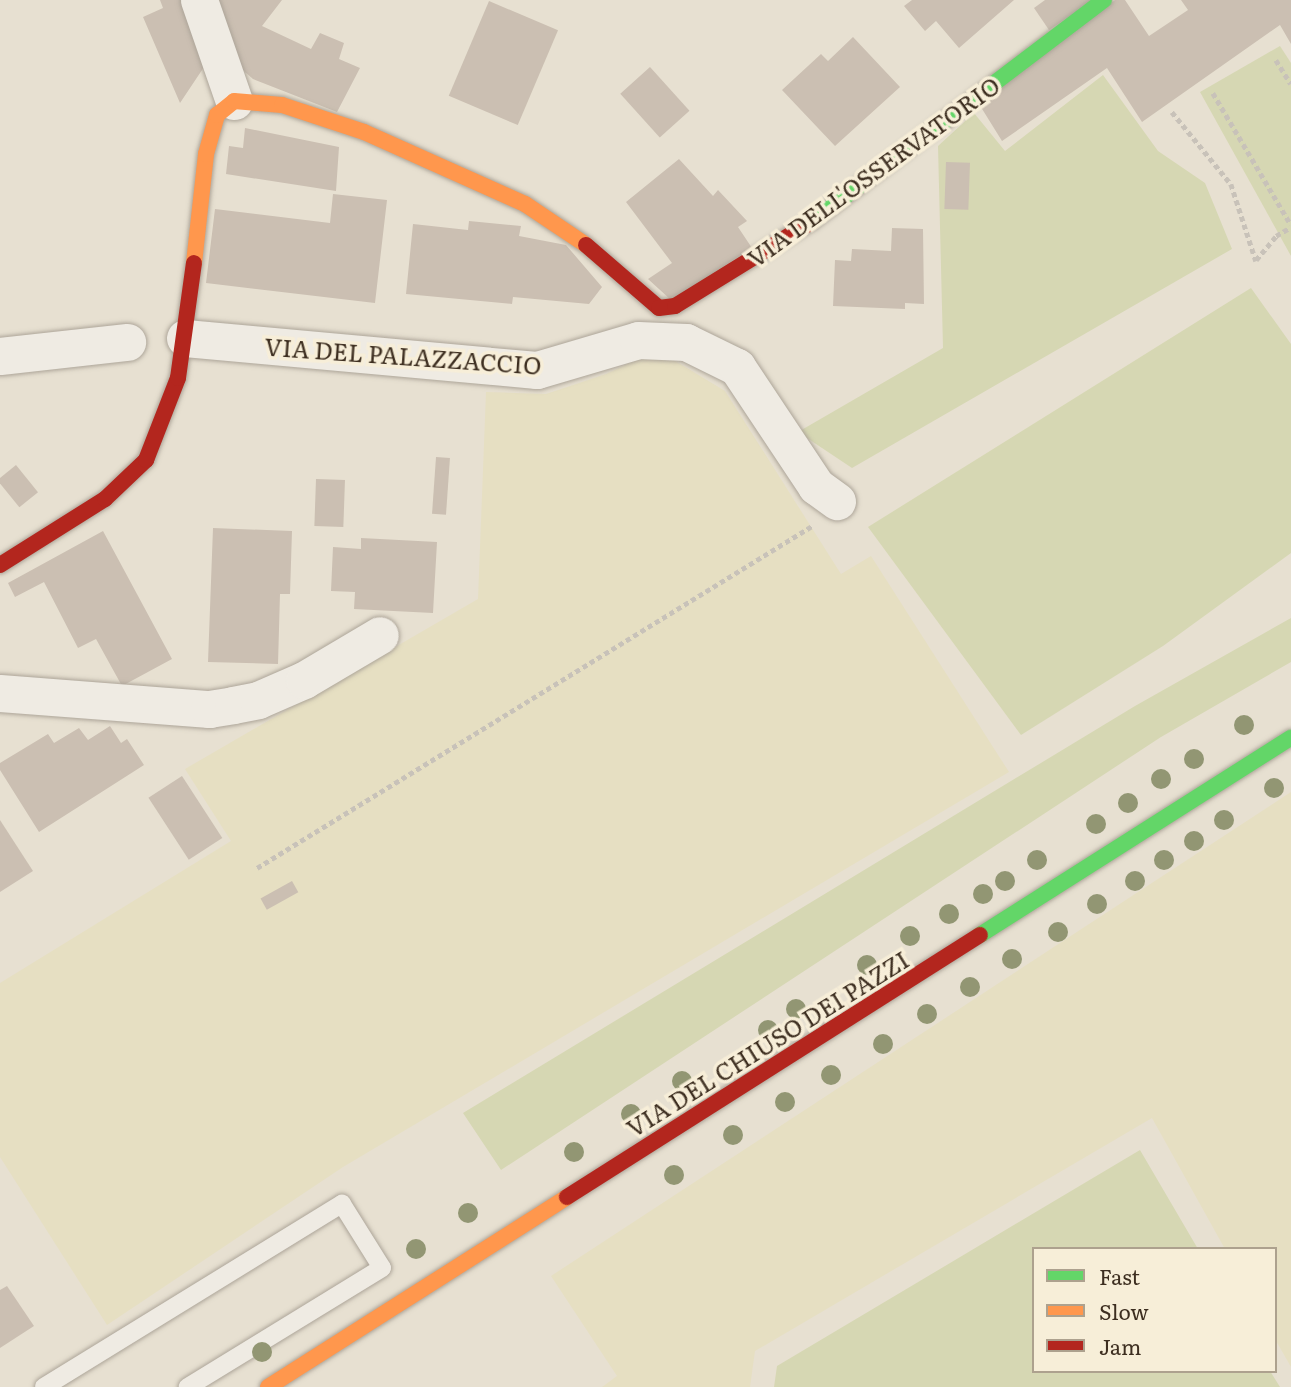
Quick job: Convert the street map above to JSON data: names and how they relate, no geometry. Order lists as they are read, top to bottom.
{
  "streets": {
    "street": ["VIA DELL'OSSERVATORIO", "VIA DEL PALAZZACCIO", "VIA DEL CHIUSO DEI PAZZI"]
  },
  "legend": ["Fast", "Slow", "Jam"]
}
